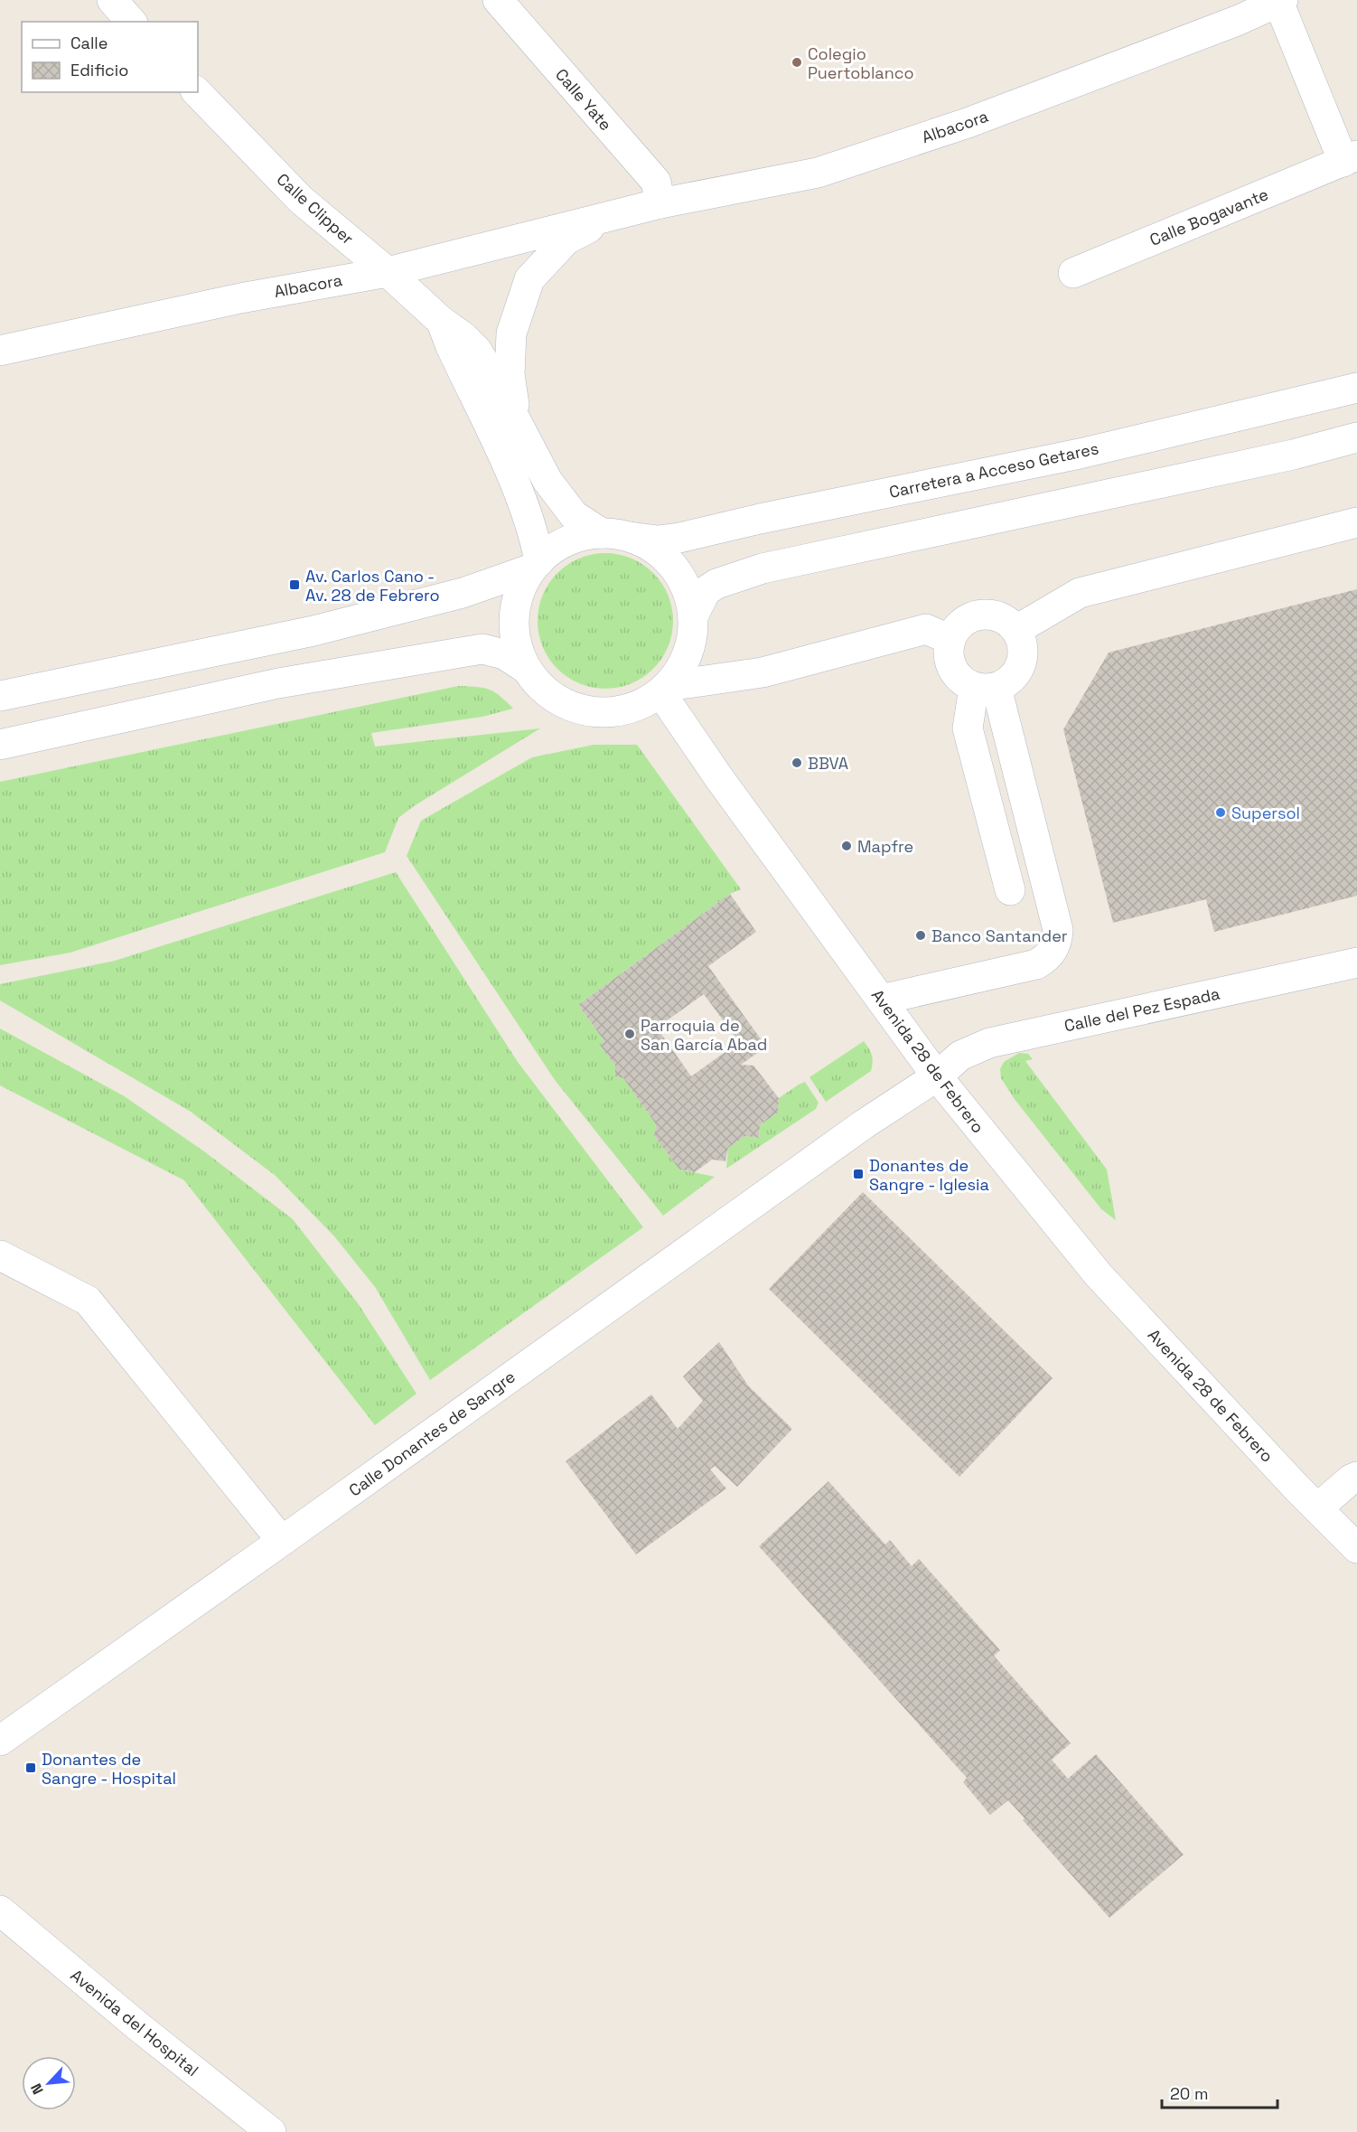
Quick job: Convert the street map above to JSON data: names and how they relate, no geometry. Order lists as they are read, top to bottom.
{
  "streets": {
    "street": [
      "Calle Yate",
      "Albacora",
      "Calle Clipper",
      "Calle Bogavante",
      "Carretera a Acceso Getares",
      "Calle del Pez Espada",
      "Avenida 28 de Febrero",
      "Calle Donantes de Sangre",
      "Avenida del Hospital"
    ]
  },
  "crossings": [
    ["Calle Yate", "Albacora"],
    ["Albacora", "Calle Clipper"],
    ["Albacora", "Calle Bogavante"],
    ["Calle Clipper", "Carretera a Acceso Getares"],
    ["Calle Clipper", "Avenida 28 de Febrero"],
    ["Carretera a Acceso Getares", "Avenida 28 de Febrero"],
    ["Calle del Pez Espada", "Avenida 28 de Febrero"],
    ["Calle del Pez Espada", "Calle Donantes de Sangre"],
    ["Avenida 28 de Febrero", "Calle Donantes de Sangre"]
  ],
  "places": {
    "other": [
      "Colegio Puertoblanco",
      "BBVA",
      "Supersol",
      "Mapfre",
      "Banco Santander",
      "Parroquia de San García Abad"
    ],
    "transit": ["Av. Carlos Cano - Av. 28 de Febrero", "Donantes de Sangre - Iglesia", "Donantes de Sangre - Hospital"]
  },
  "legend": ["Calle", "Edificio"],
  "scale_bar": "20 m",
  "north": "bottom left"
}
